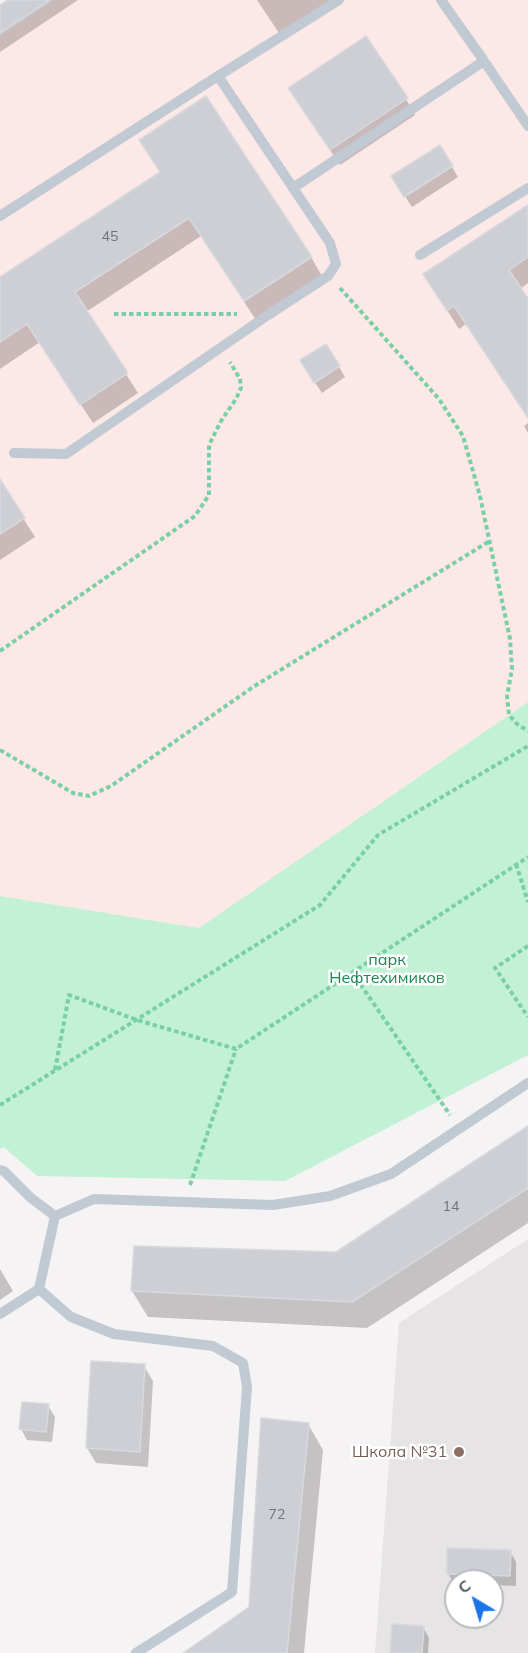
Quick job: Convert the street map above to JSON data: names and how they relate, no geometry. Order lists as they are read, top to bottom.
{
  "parks": ["парк Нефтехимиков"],
  "places": ["Школа №31"],
  "house_numbers": ["45", "14", "72"],
  "north": "top left"
}
